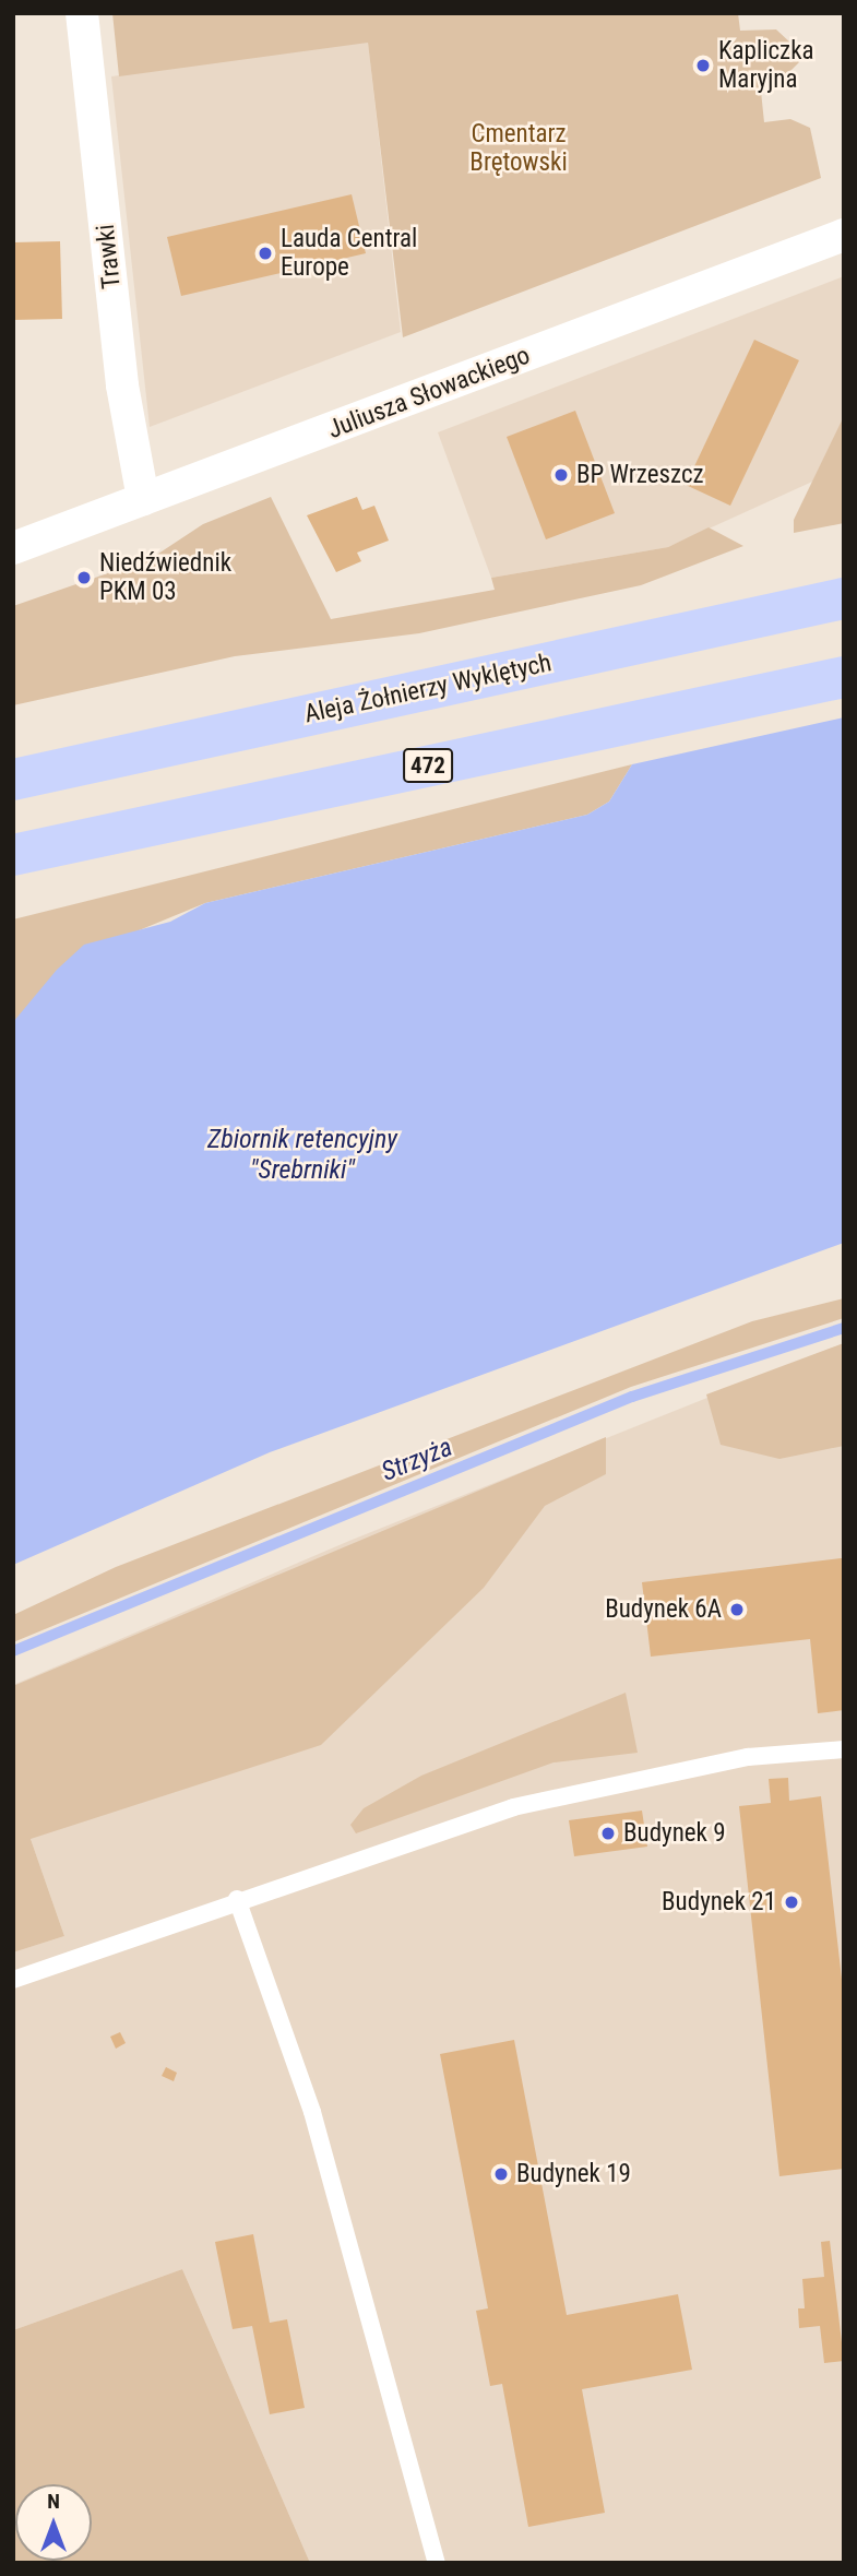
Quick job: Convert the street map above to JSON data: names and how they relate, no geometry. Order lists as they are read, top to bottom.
{
  "streets": {
    "main road": ["Aleja Żołnierzy Wyklętych", "472"],
    "street": ["Trawki", "Juliusza Słowackiego"]
  },
  "crossings": [
    ["Trawki", "Juliusza Słowackiego"]
  ],
  "water": ["Zbiornik retencyjny \"Srebrniki\"", "Strzyża"],
  "parks": ["Cmentarz Brętowski"],
  "places": [
    "Kapliczka Maryjna",
    "Lauda Central Europe",
    "BP Wrzeszcz",
    "Niedźwiednik PKM 03",
    "Budynek 6A",
    "Budynek 9",
    "Budynek 21",
    "Budynek 19"
  ],
  "north": "top"
}
